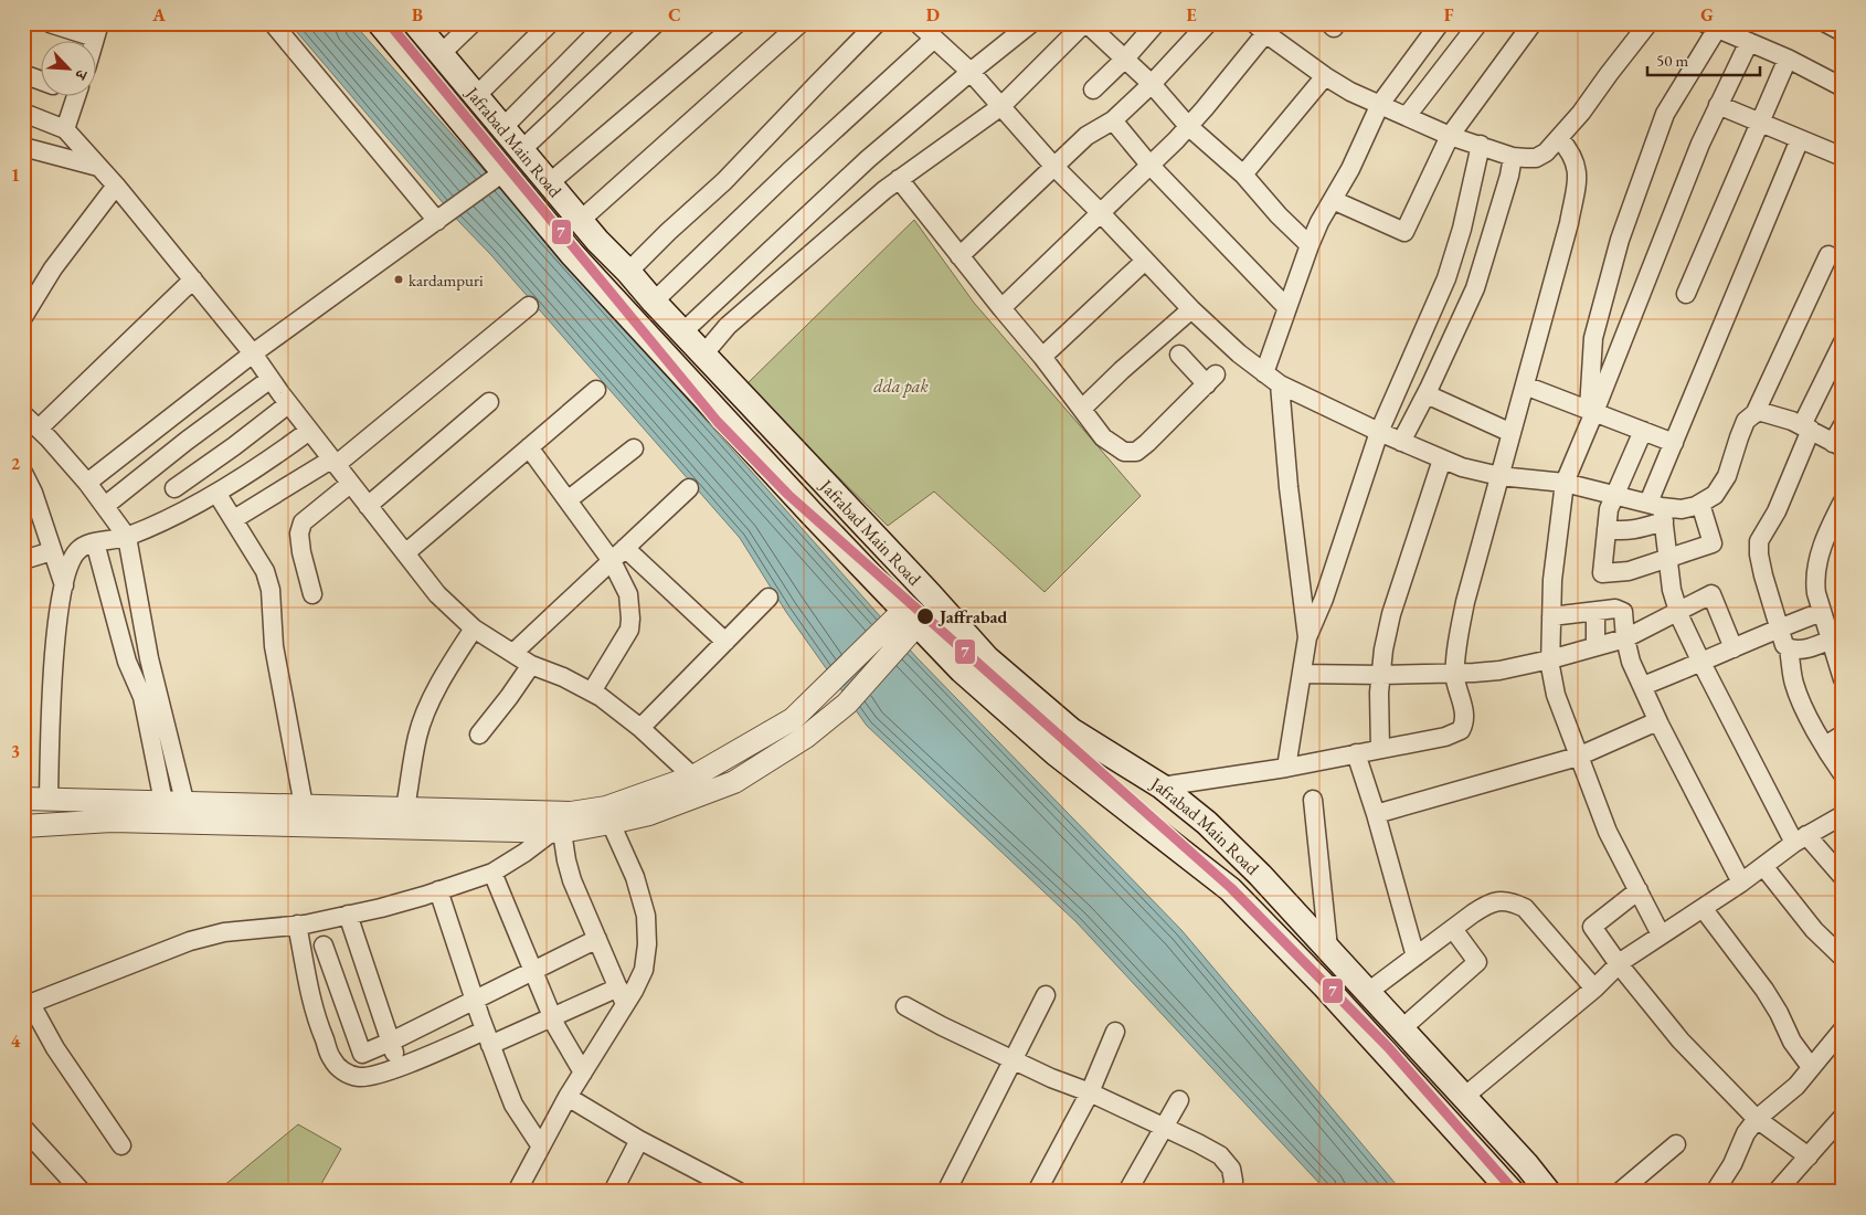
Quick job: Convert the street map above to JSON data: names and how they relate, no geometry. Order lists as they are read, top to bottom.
{
  "streets": {
    "main road": ["Jafrabad Main Road"]
  },
  "parks": ["dda pak"],
  "places": ["kardampuri", "Jaffrabad"],
  "lines": ["transit line 7"],
  "scale_bar": "50 m",
  "north": "bottom right",
  "grid": {
    "columns": [
      "A",
      "B",
      "C",
      "D",
      "E",
      "F",
      "G"
    ],
    "rows": [
      "1",
      "2",
      "3",
      "4"
    ]
  }
}
